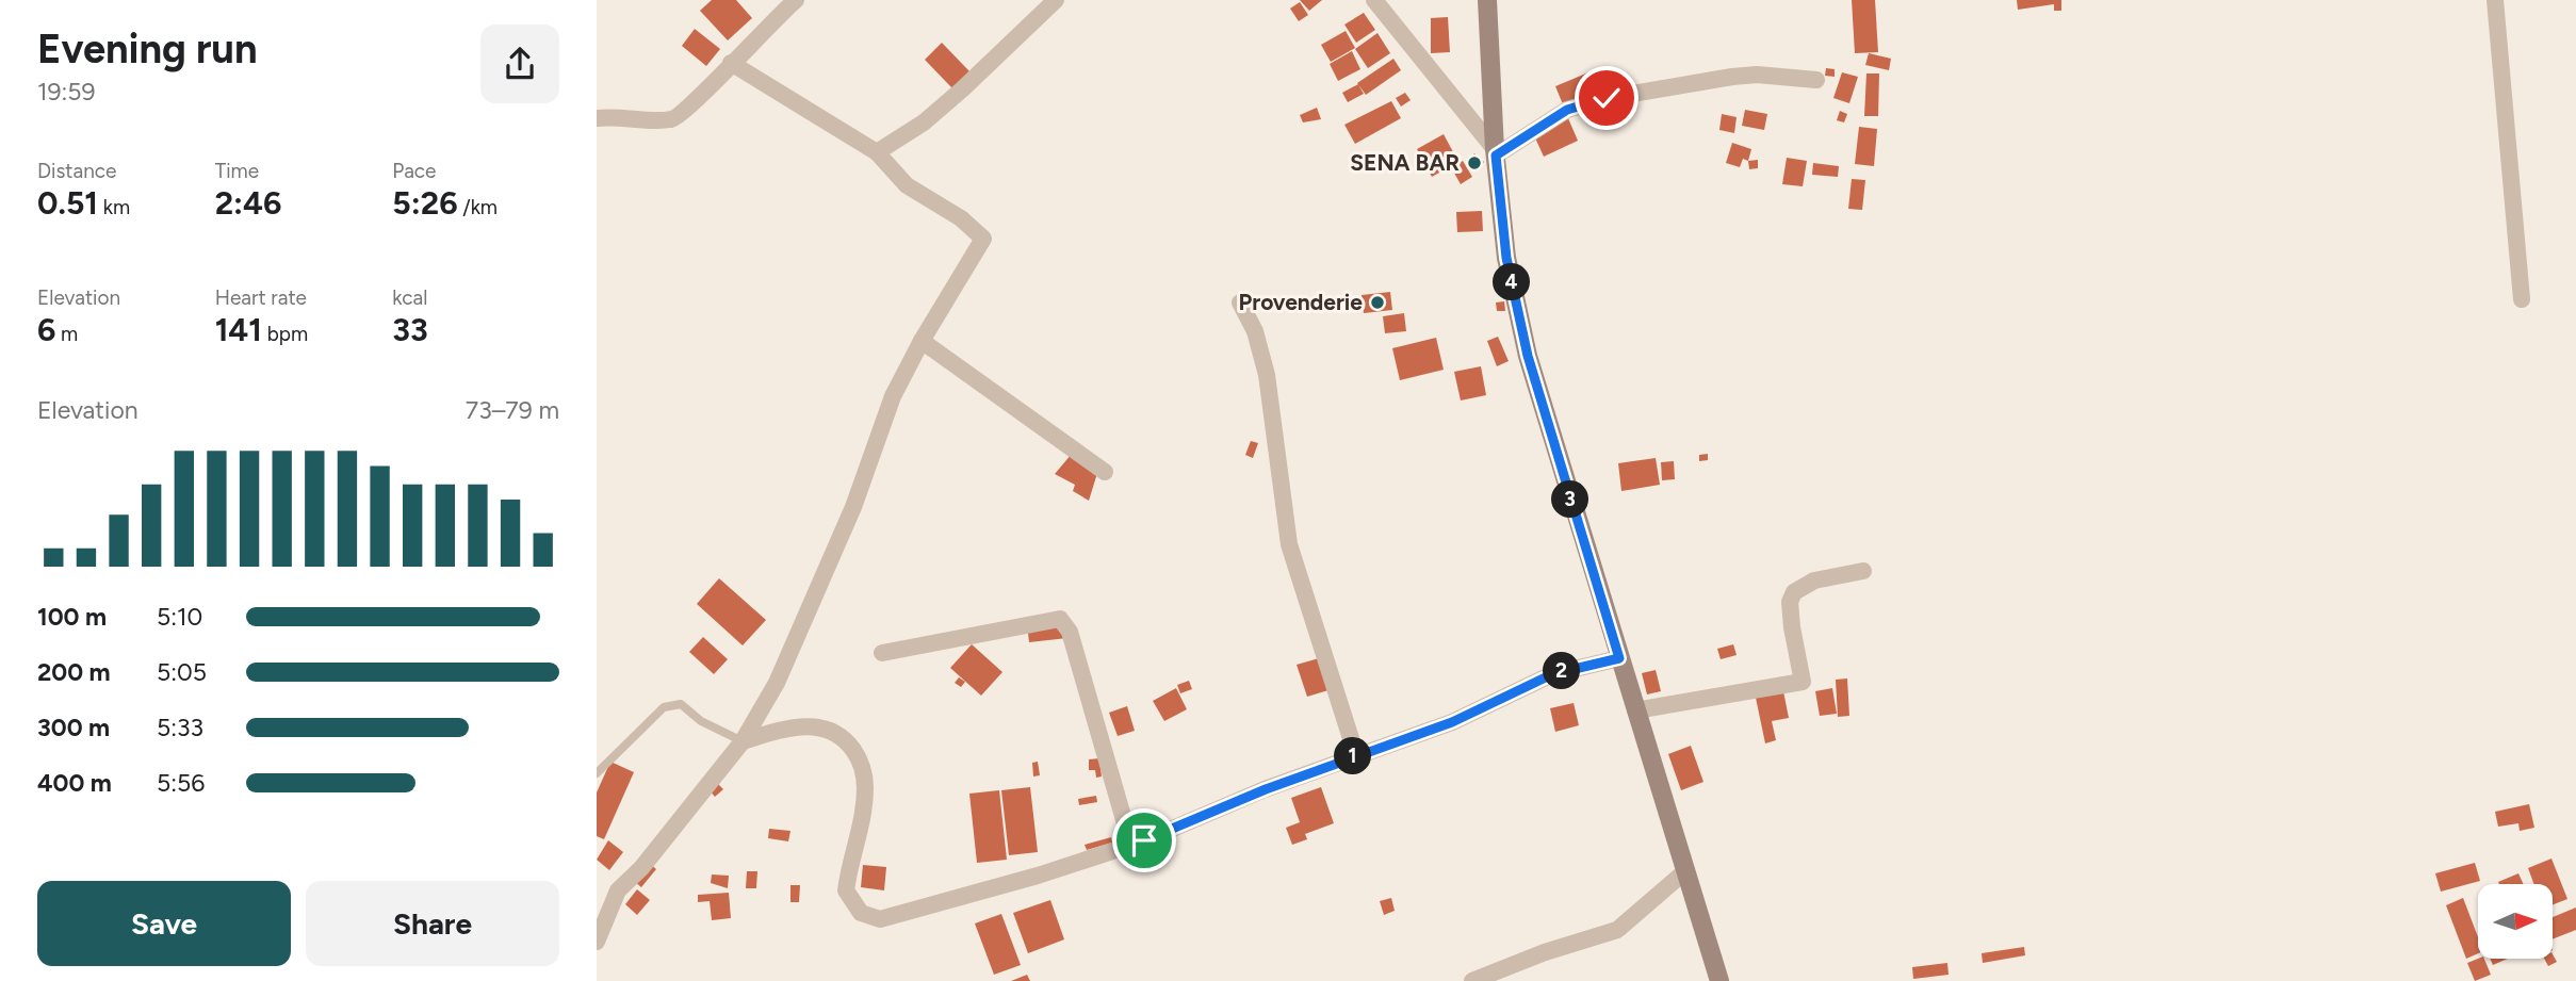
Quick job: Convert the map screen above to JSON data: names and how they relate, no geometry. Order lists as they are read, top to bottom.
{
  "places": ["SENA BAR", "Provenderie"],
  "north": "right",
  "page": {
    "heading": ["Evening run", "19:59"],
    "stats": [
      ["Distance", "0.51 km"],
      ["Time", "2:46"],
      ["Pace", "5:26 /km"],
      ["Elevation", "6 m"],
      ["Heart rate", "141 bpm"],
      ["kcal", "33"]
    ],
    "pins": [
      "4",
      "3",
      "2",
      "1"
    ],
    "chart": ["Elevation", "73–79 m"],
    "list": [
      {
        "name": "100 m",
        "note": "5:10"
      },
      {
        "name": "200 m",
        "note": "5:05"
      },
      {
        "name": "300 m",
        "note": "5:33"
      },
      {
        "name": "400 m",
        "note": "5:56"
      }
    ],
    "buttons": ["Save", "Share"]
  }
}
